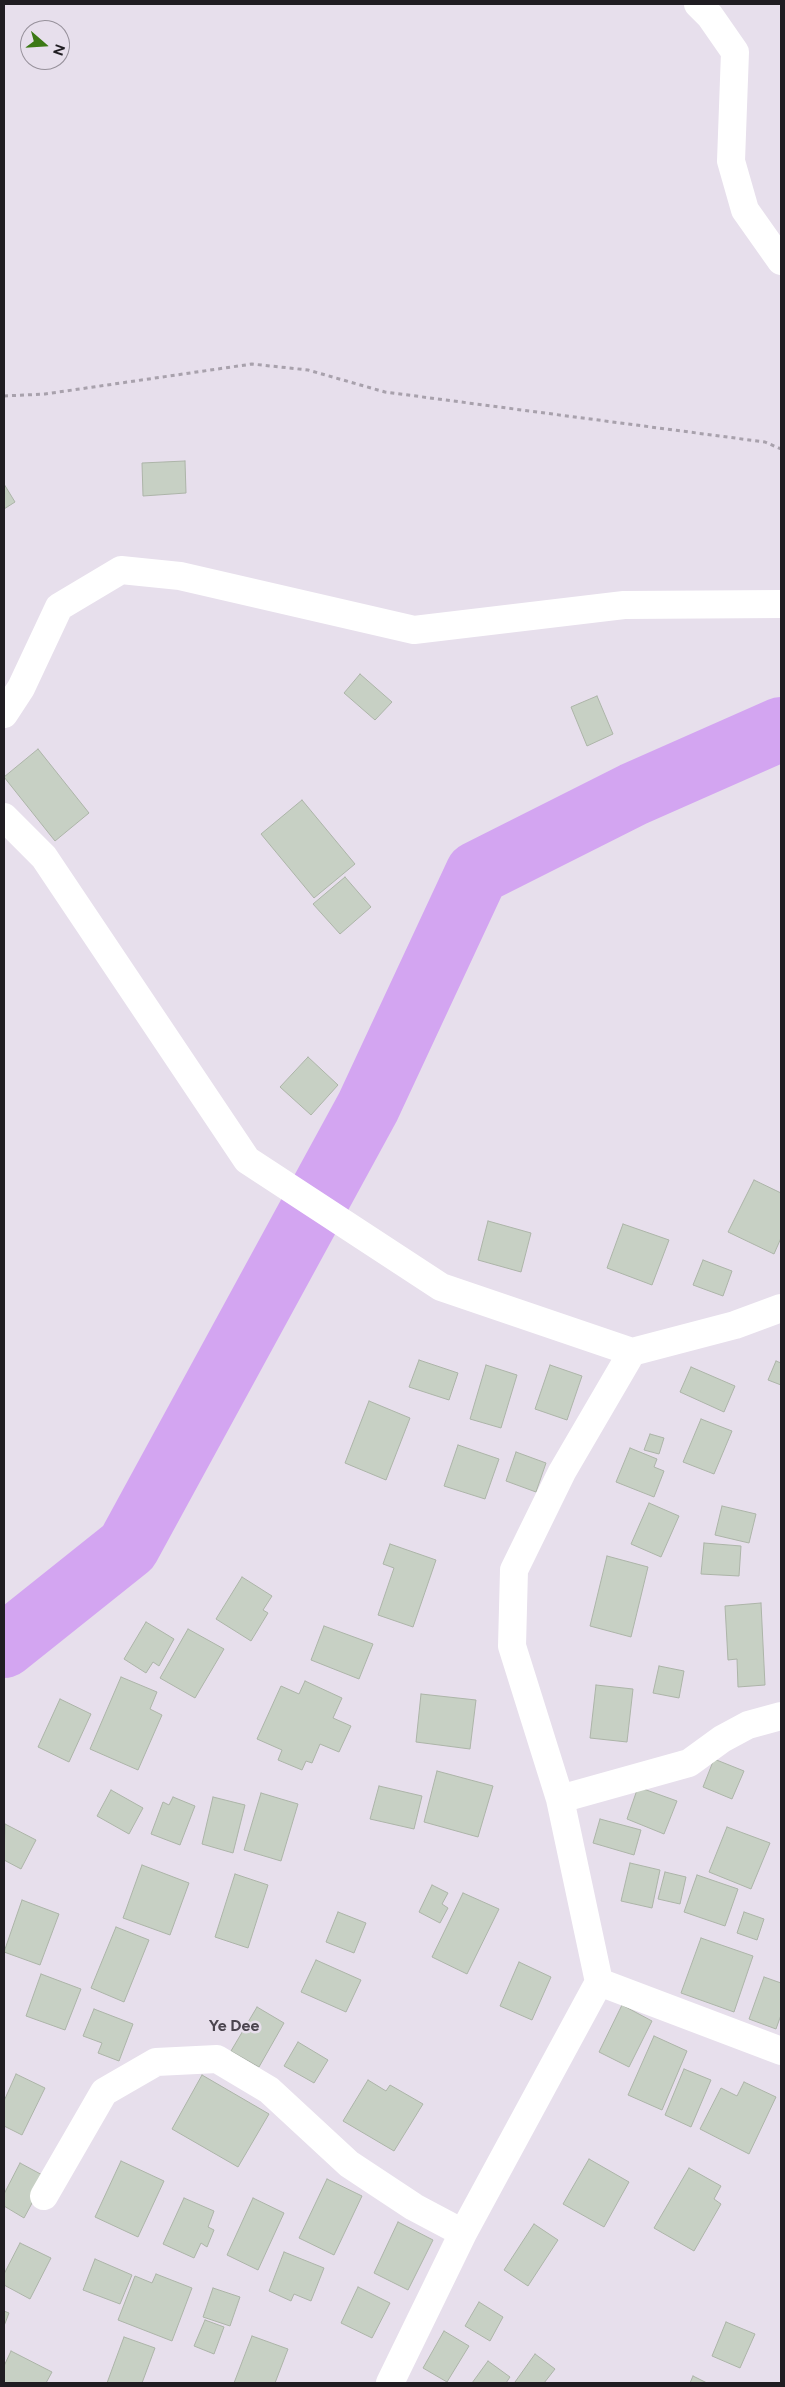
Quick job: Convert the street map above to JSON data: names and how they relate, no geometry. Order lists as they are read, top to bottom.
{
  "districts": ["Ye Dee"],
  "north": "right"
}
